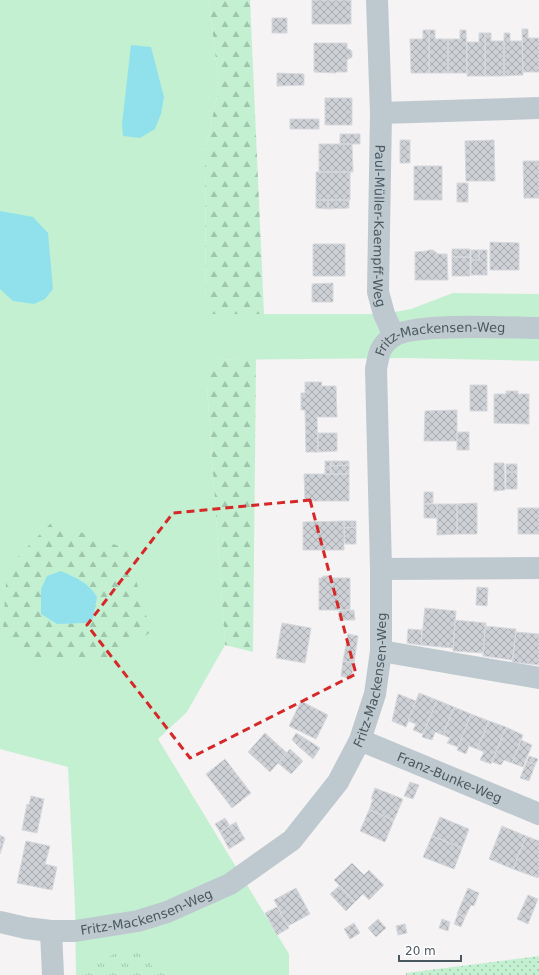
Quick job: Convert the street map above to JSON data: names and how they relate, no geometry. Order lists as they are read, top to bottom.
{
  "streets": {
    "street": ["Paul-Müller-Kaempff-Weg", "Fritz-Mackensen-Weg", "Franz-Bunke-Weg"]
  },
  "crossings": [
    ["Paul-Müller-Kaempff-Weg", "Fritz-Mackensen-Weg"],
    ["Fritz-Mackensen-Weg", "Franz-Bunke-Weg"]
  ],
  "scale_bar": "20 m"
}
